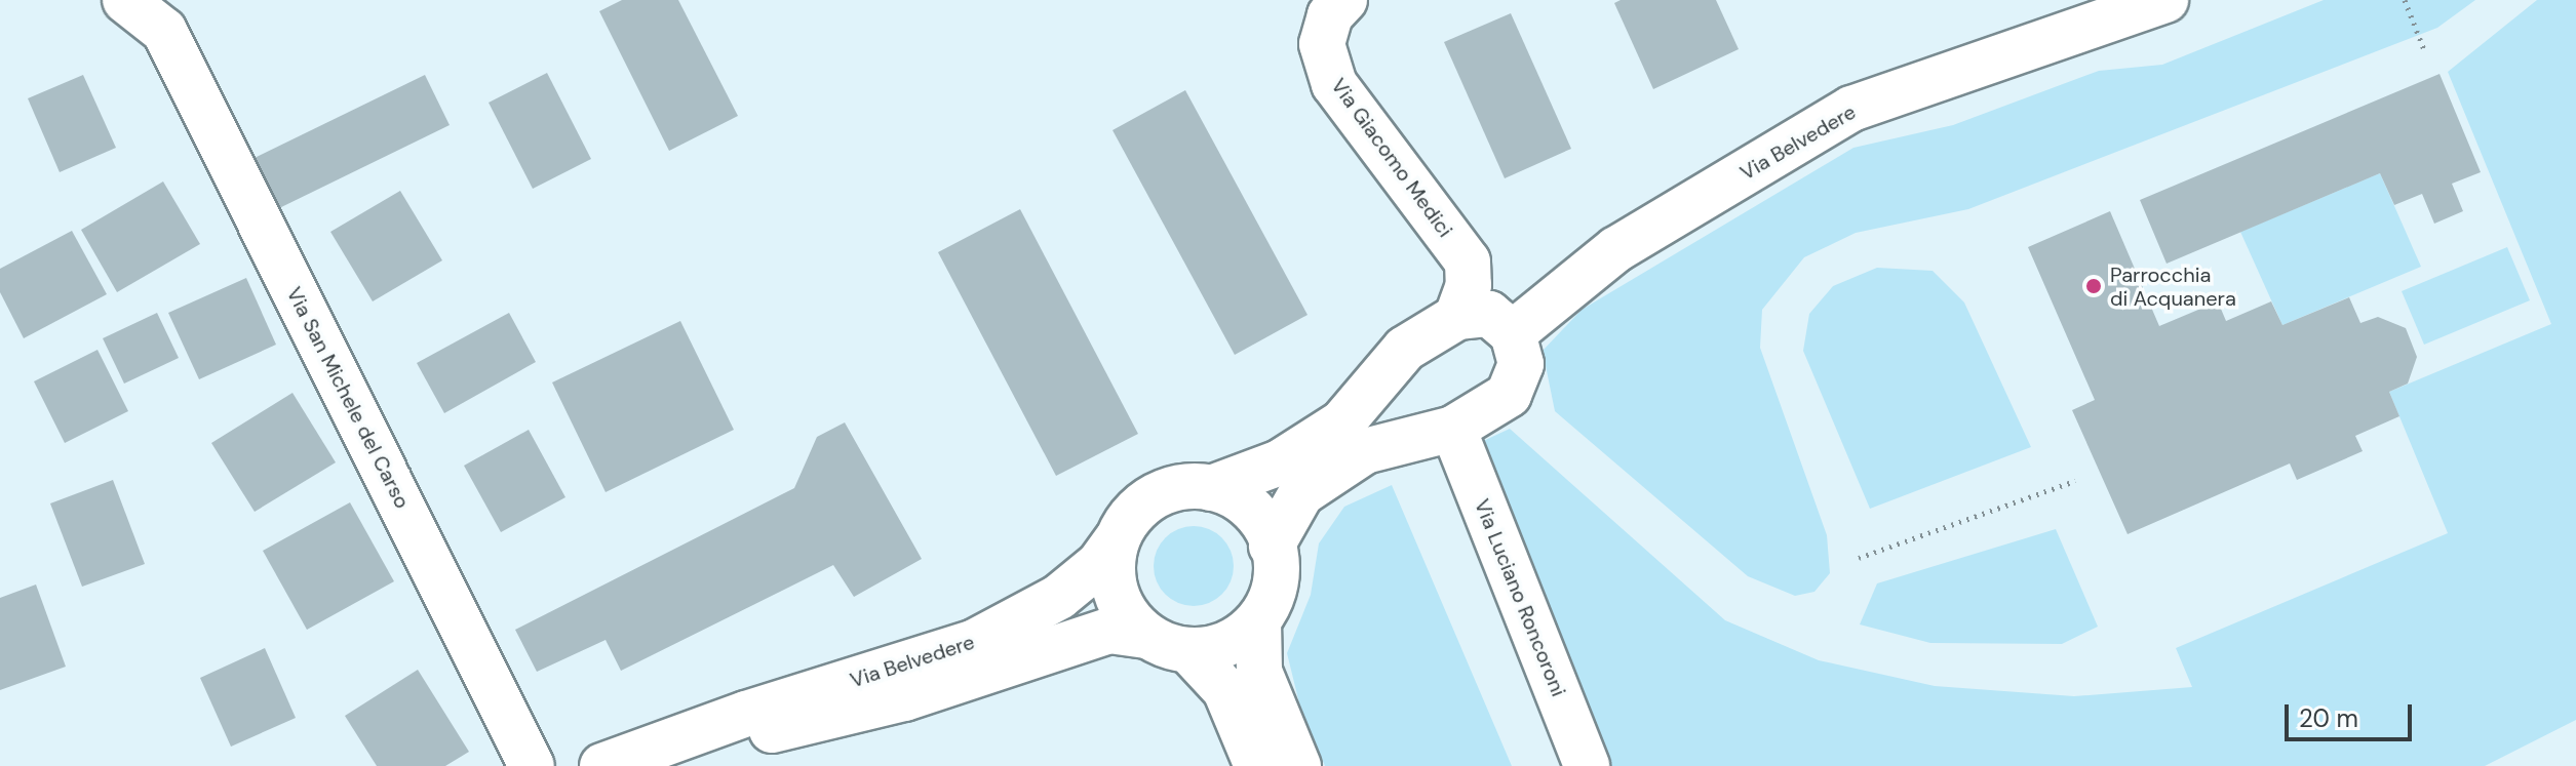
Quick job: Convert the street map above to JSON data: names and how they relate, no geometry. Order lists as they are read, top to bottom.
{
  "streets": {
    "street": [
      "Via Belvedere",
      "Via Giacomo Medici",
      "Via San Michele del Carso",
      "Via Luciano Roncoroni"
    ]
  },
  "crossings": [
    ["Via Belvedere", "Via Giacomo Medici"],
    ["Via Belvedere", "Via Luciano Roncoroni"],
    ["Via Giacomo Medici", "Via Luciano Roncoroni"]
  ],
  "places": ["Parrocchia di Acquanera"],
  "scale_bar": "20 m"
}
